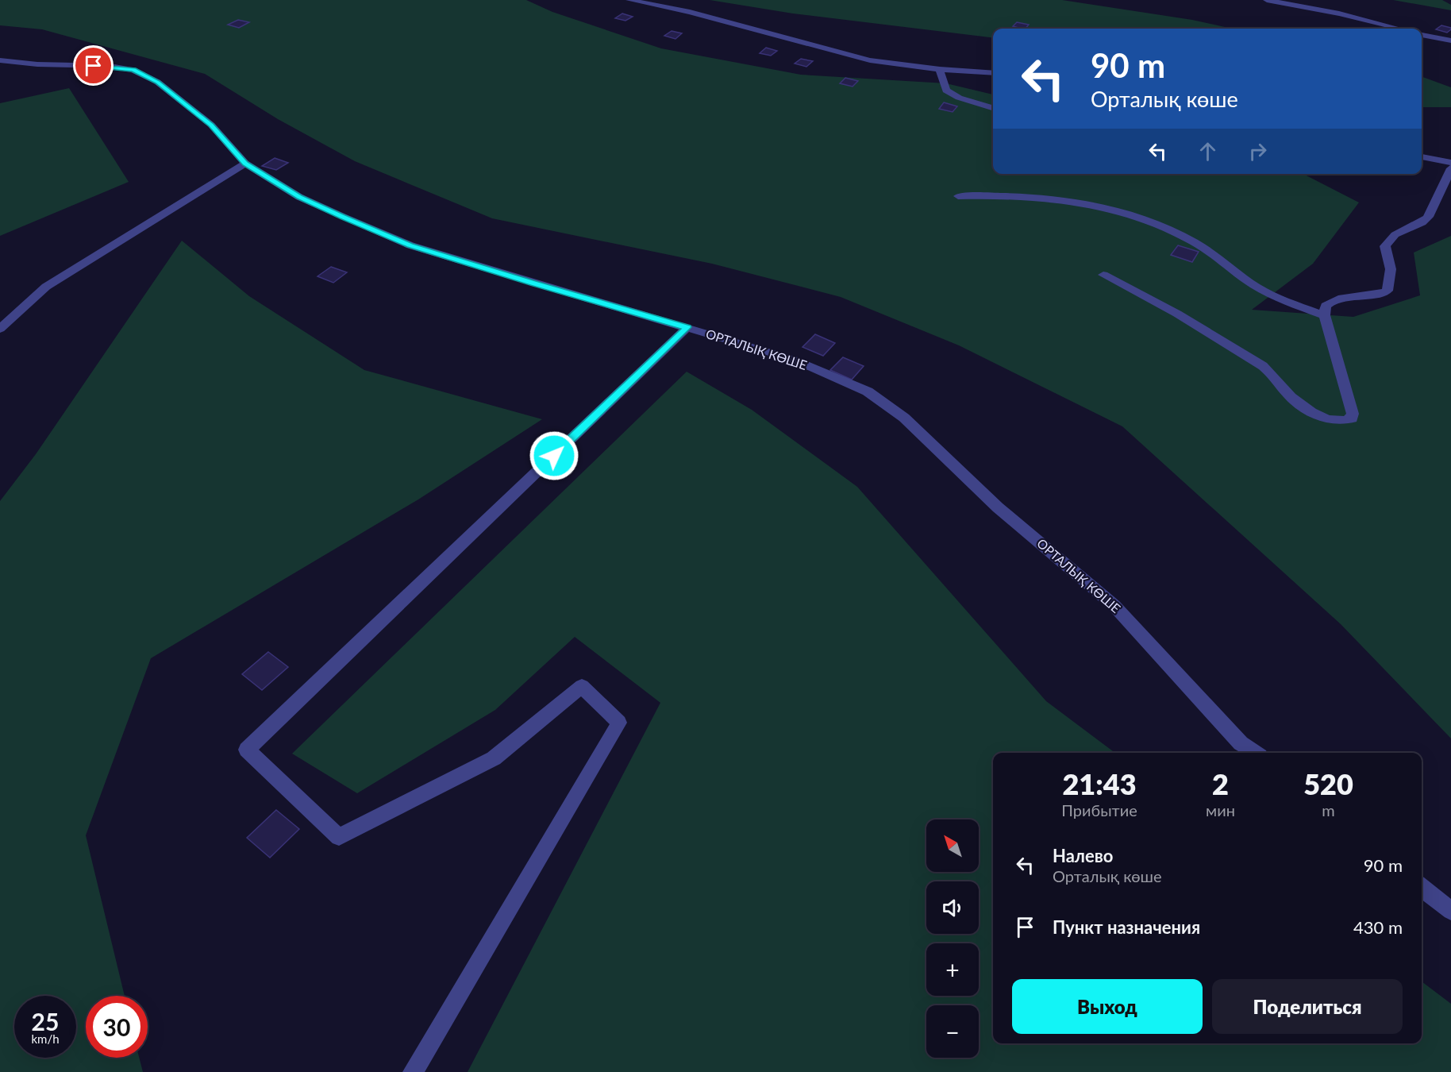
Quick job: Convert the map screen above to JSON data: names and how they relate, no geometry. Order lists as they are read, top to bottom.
{
  "streets": {
    "street": ["ОРТАЛЫҚ КӨШЕ"]
  },
  "north": "top left",
  "page": {
    "turn": ["90 m", "Орталық көше"],
    "eta": [
      "21:43",
      "Прибытие",
      "2",
      "мин",
      "520",
      "m"
    ],
    "map_buttons": ["+", "−"],
    "list": [
      {
        "name": "Налево",
        "note": "Орталық көше",
        "value": "90 m"
      },
      {
        "name": "Пункт назначения",
        "value": "430 m"
      }
    ],
    "buttons": ["Выход", "Поделиться"],
    "speed": "25 km/h",
    "limit": "30"
  }
}
